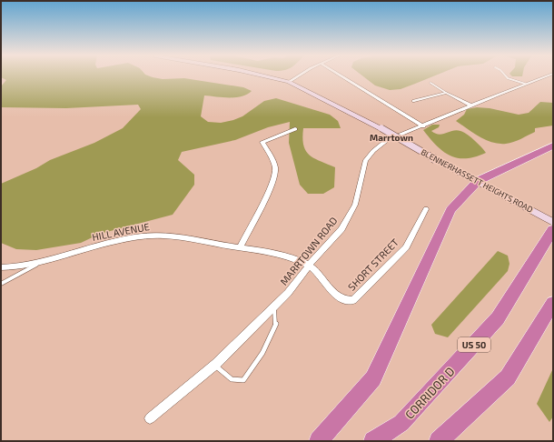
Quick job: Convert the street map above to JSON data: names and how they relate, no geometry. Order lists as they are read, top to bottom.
{
  "streets": {
    "highway": ["US 50", "CORRIDOR D"],
    "street": [
      "BLENNERHASSETT HEIGHTS ROAD",
      "HILL AVENUE",
      "MARRTOWN ROAD",
      "SHORT STREET"
    ]
  },
  "crossings": [
    ["HILL AVENUE", "MARRTOWN ROAD"],
    ["HILL AVENUE", "SHORT STREET"],
    ["MARRTOWN ROAD", "SHORT STREET"]
  ],
  "districts": ["Marrtown"]
}
